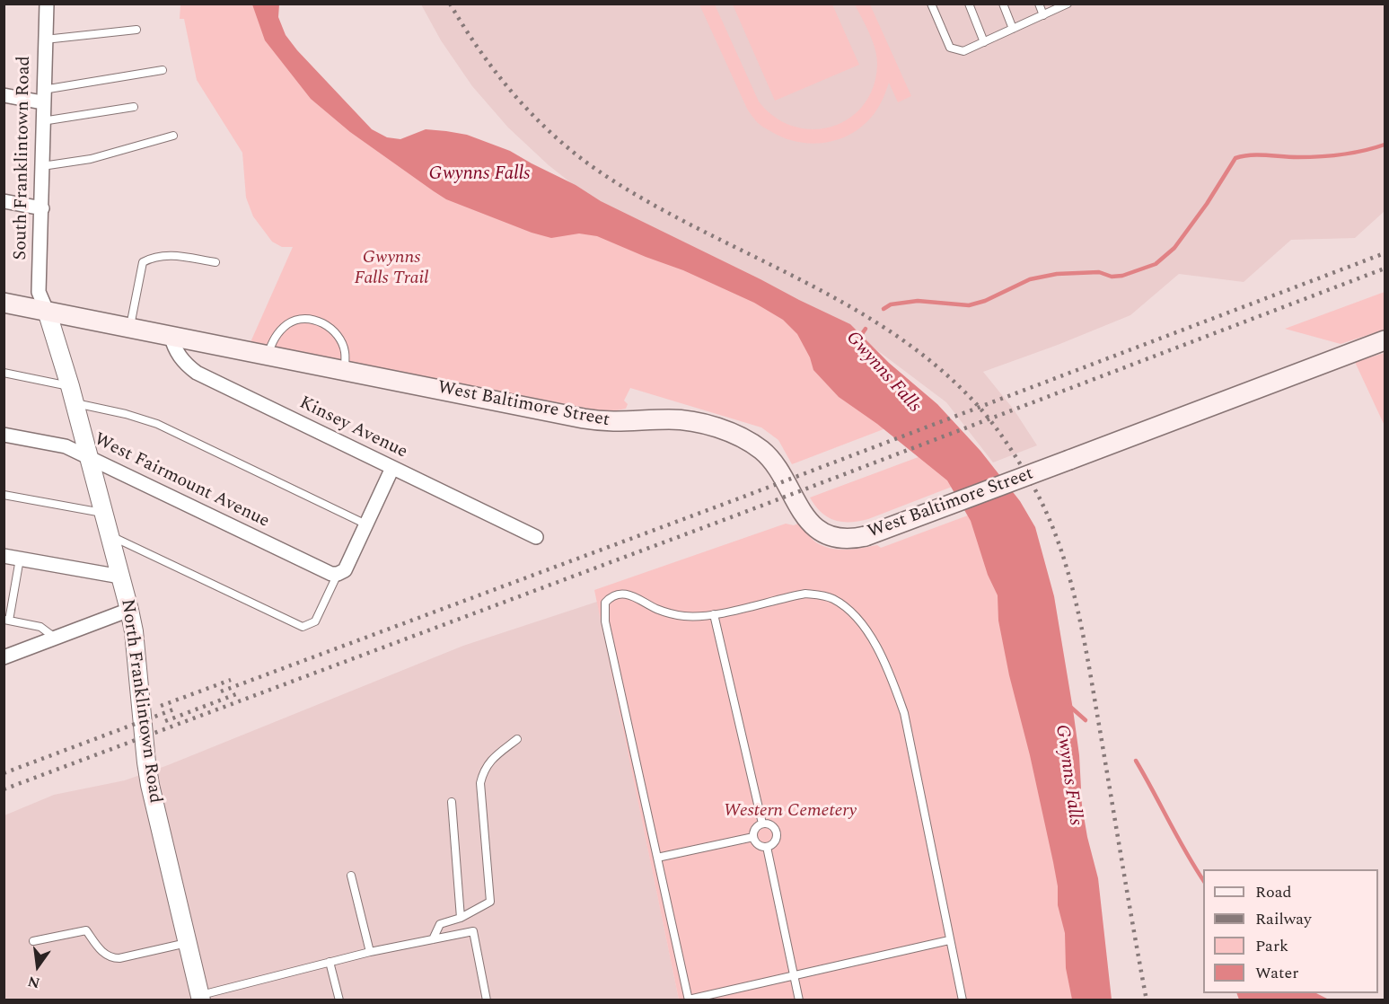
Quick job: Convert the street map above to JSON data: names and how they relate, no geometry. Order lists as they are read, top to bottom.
{
  "streets": {
    "main road": ["West Baltimore Street"],
    "street": [
      "South Franklintown Road",
      "Kinsey Avenue",
      "West Fairmount Avenue",
      "North Franklintown Road"
    ]
  },
  "crossings": [
    ["South Franklintown Road", "West Baltimore Street"],
    ["South Franklintown Road", "North Franklintown Road"],
    ["West Baltimore Street", "Kinsey Avenue"],
    ["West Baltimore Street", "North Franklintown Road"],
    ["West Fairmount Avenue", "North Franklintown Road"]
  ],
  "water": ["Gwynns Falls"],
  "parks": ["Gwynns Falls Trail", "Western Cemetery"],
  "legend": [
    "Road",
    "Railway",
    "Park",
    "Water"
  ],
  "north": "bottom"
}
